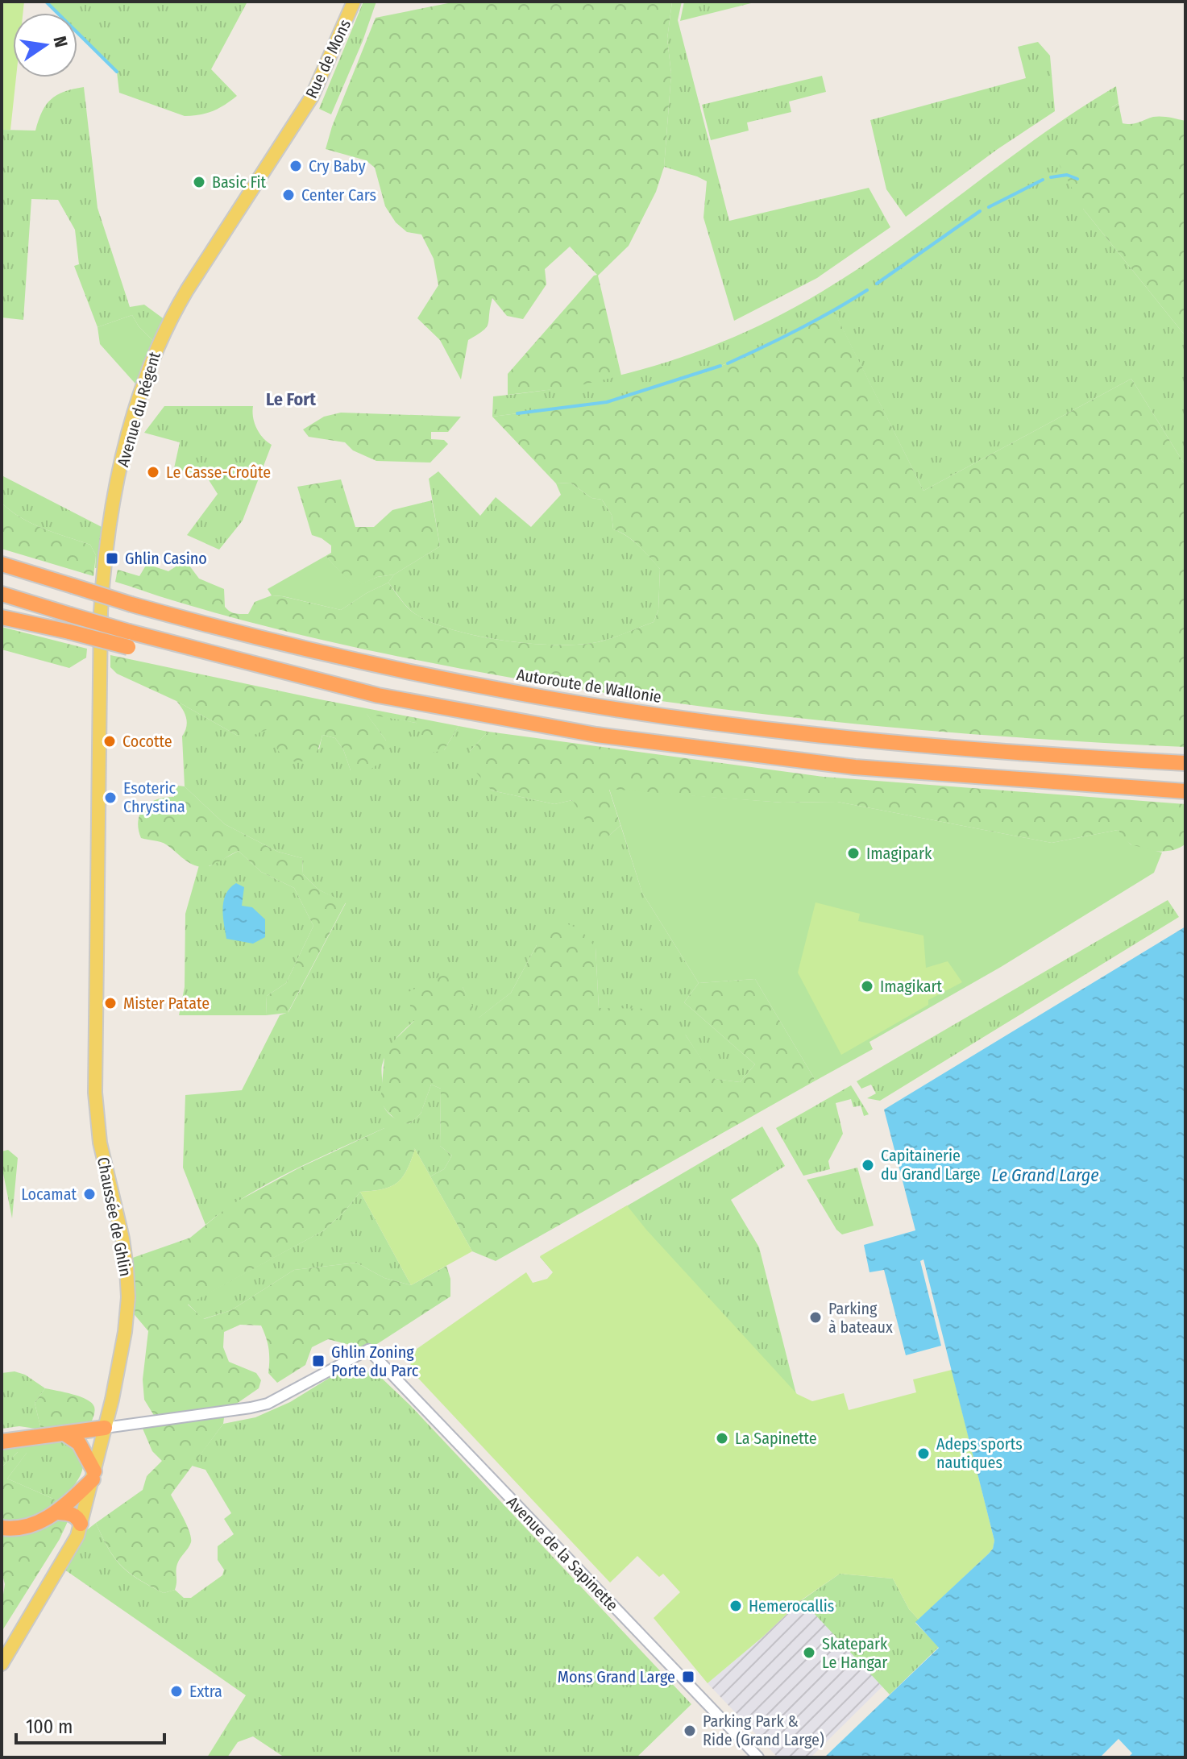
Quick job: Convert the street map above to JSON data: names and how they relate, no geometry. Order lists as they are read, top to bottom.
{
  "streets": {
    "highway": ["Autoroute de Wallonie"],
    "main road": ["Rue de Mons", "Avenue du Régent", "Chaussée de Ghlin"],
    "street": ["Avenue de la Sapinette"]
  },
  "crossings": [
    ["Rue de Mons", "Avenue du Régent"],
    ["Avenue du Régent", "Chaussée de Ghlin"],
    ["Chaussée de Ghlin", "Avenue de la Sapinette"]
  ],
  "districts": ["Le Fort"],
  "water": ["Le Grand Large"],
  "places": {
    "other": [
      "Cry Baby",
      "Basic Fit",
      "Center Cars",
      "Le Casse-Croûte",
      "Cocotte",
      "Esoteric Chrystina",
      "Imagipark",
      "Imagikart",
      "Mister Patate",
      "Capitainerie du Grand Large",
      "Locamat",
      "Parking à bateaux",
      "La Sapinette",
      "Adeps sports nautiques",
      "Hemerocallis",
      "Skatepark Le Hangar",
      "Extra",
      "Parking Park & Ride (Grand Large)"
    ],
    "transit": ["Ghlin Casino", "Ghlin Zoning Porte du Parc", "Mons Grand Large"]
  },
  "scale_bar": "100 m",
  "north": "right"
}
